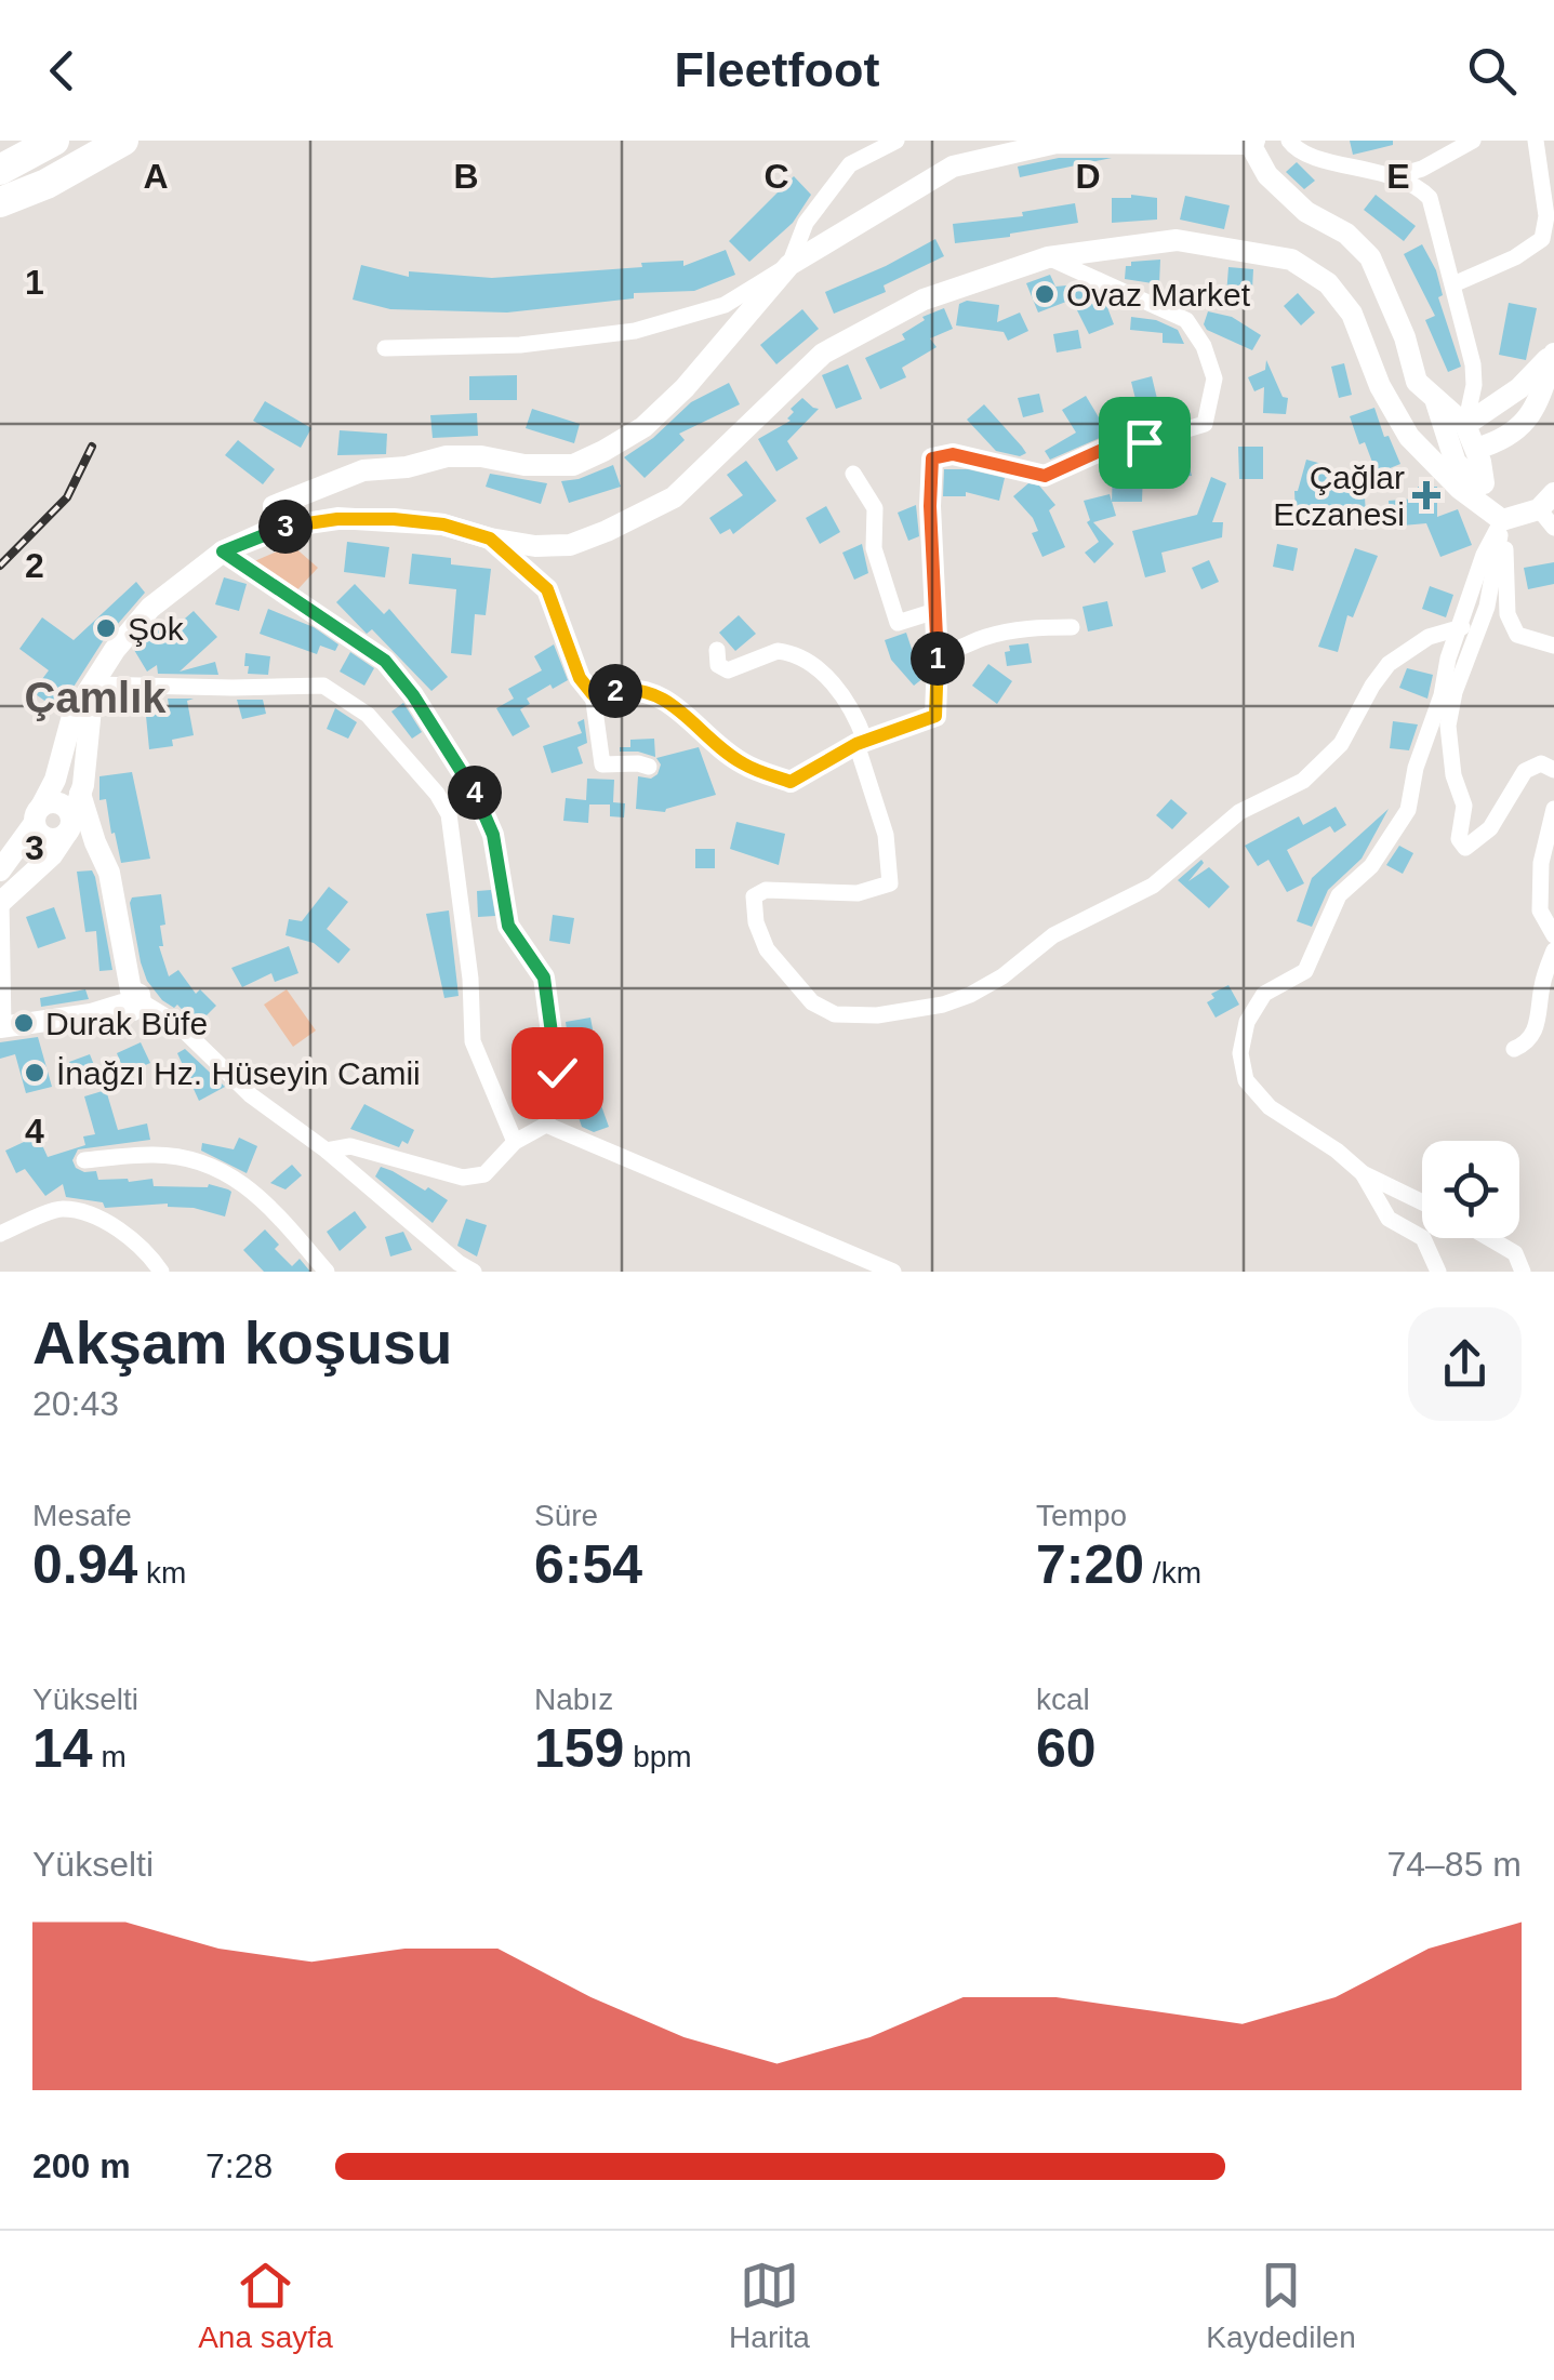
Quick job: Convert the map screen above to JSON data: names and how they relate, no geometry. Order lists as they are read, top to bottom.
{
  "districts": ["Çamlık"],
  "places": {
    "other": [
      "Ovaz Market",
      "Şok",
      "Durak Büfe",
      "İnağzı Hz. Hüseyin Camii"
    ],
    "health": ["Çağlar Eczanesi"]
  },
  "page": {
    "header": "Fleetfoot",
    "pins": [
      "3",
      "1",
      "2",
      "4"
    ],
    "heading": ["Akşam koşusu", "20:43"],
    "stats": [
      ["Mesafe", "0.94 km"],
      ["Süre", "6:54"],
      ["Tempo", "7:20 /km"],
      ["Yükselti", "14 m"],
      ["Nabız", "159 bpm"],
      ["kcal", "60"]
    ],
    "chart": ["Yükselti", "74–85 m"],
    "list": [
      {
        "name": "200 m",
        "note": "7:28"
      }
    ],
    "tabs": ["Ana sayfa", "Harita", "Kaydedilen"]
  },
  "grid": {
    "columns": [
      "A",
      "B",
      "C",
      "D",
      "E"
    ],
    "rows": [
      "1",
      "2",
      "3",
      "4"
    ]
  }
}
